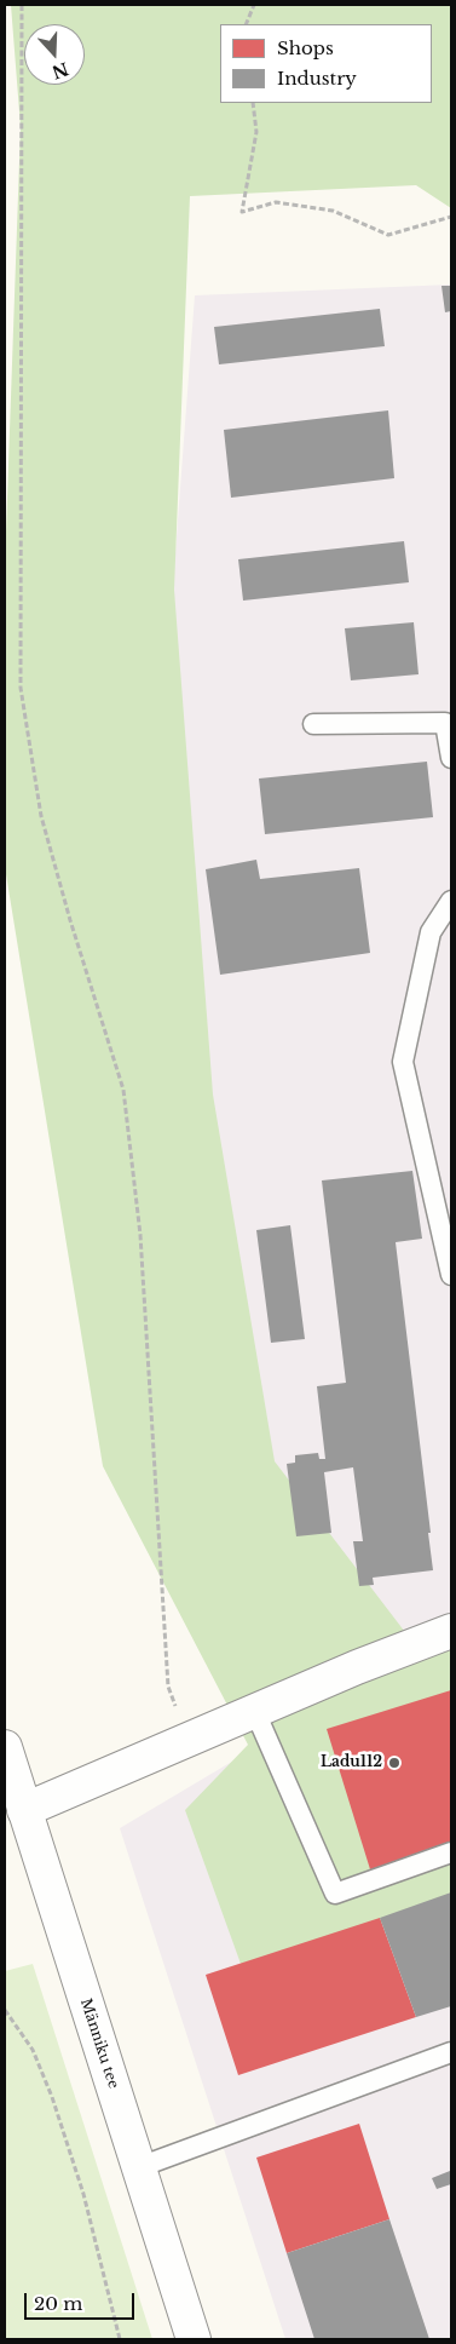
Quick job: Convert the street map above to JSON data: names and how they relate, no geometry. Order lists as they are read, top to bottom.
{
  "streets": {
    "street": ["Männiku tee"]
  },
  "places": ["Ladu112"],
  "legend": ["Shops", "Industry"],
  "scale_bar": "20 m",
  "north": "bottom"
}
